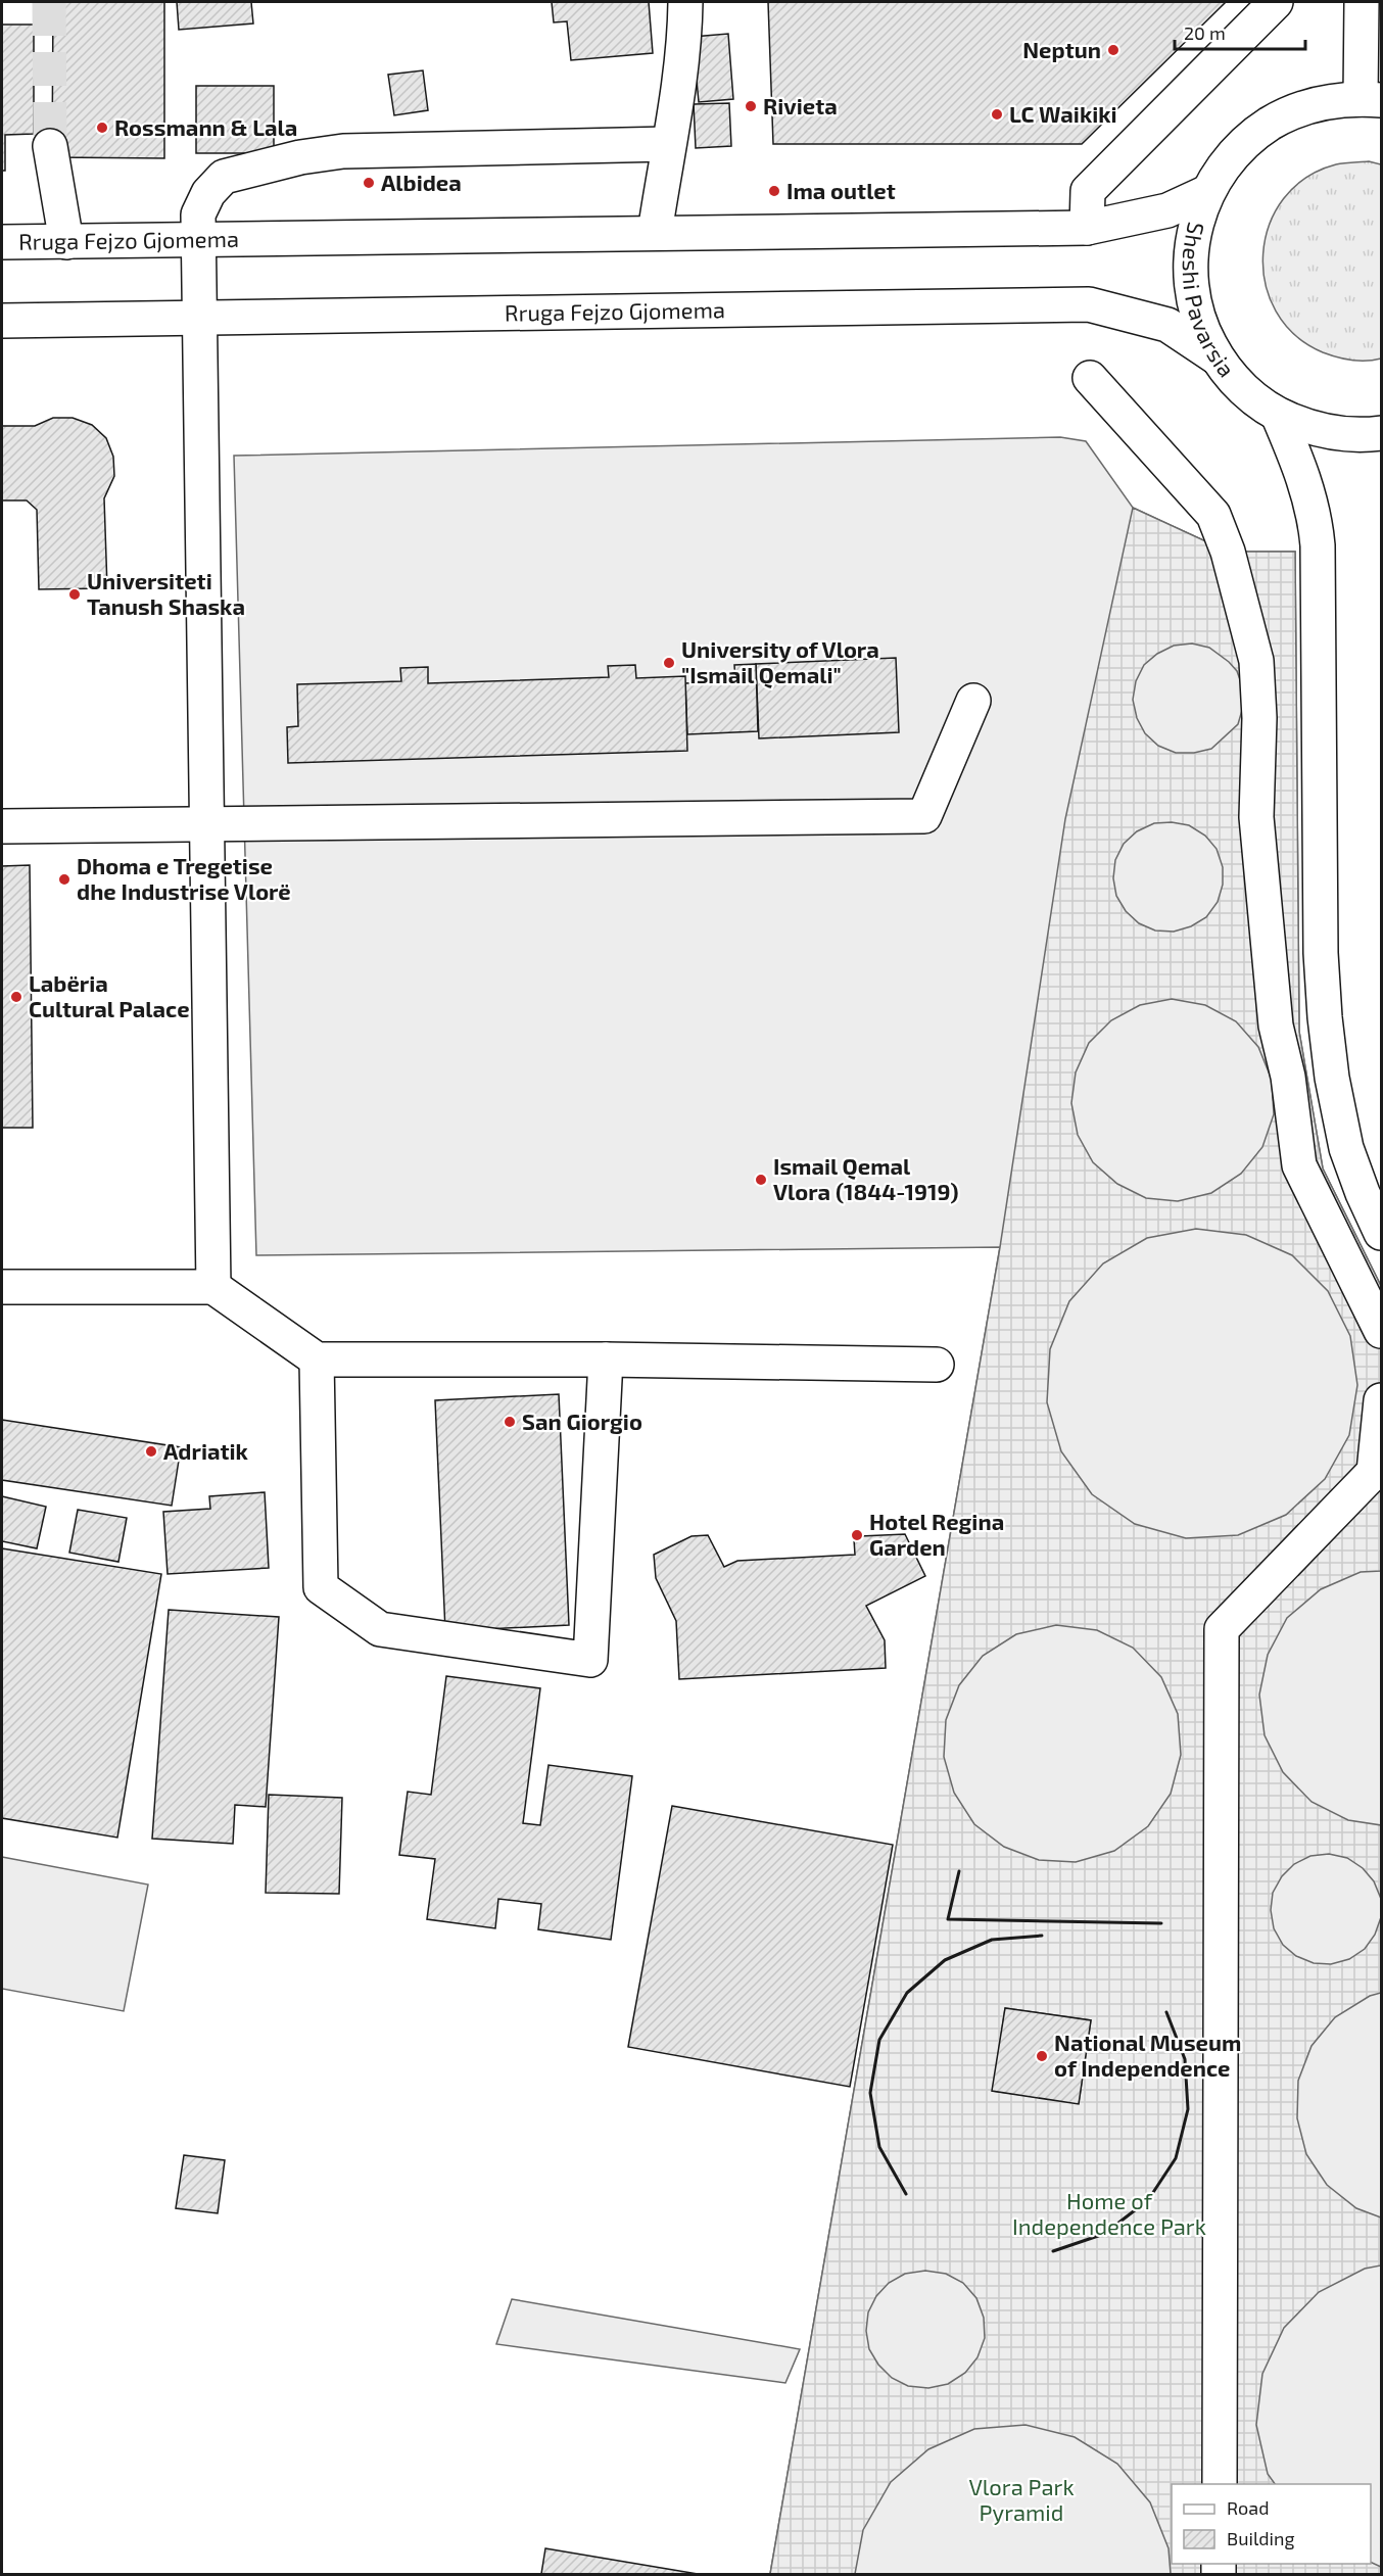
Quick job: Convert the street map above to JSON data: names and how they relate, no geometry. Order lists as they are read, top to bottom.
{
  "streets": {
    "street": ["Rruga Fejzo Gjomema", "Sheshi Pavarsia"]
  },
  "crossings": [
    ["Rruga Fejzo Gjomema", "Sheshi Pavarsia"]
  ],
  "parks": ["Home of Independence Park", "Vlora Park Pyramid"],
  "places": [
    "Neptun",
    "Rivieta",
    "LC Waikiki",
    "Rossmann & Lala",
    "Albidea",
    "Ima outlet",
    "Universiteti Tanush Shaska",
    "University of Vlora \"Ismail Qemali\"",
    "Dhoma e Tregetise dhe Industrise Vlorë",
    "Labëria Cultural Palace",
    "Ismail Qemal Vlora (1844-1919)",
    "San Giorgio",
    "Adriatik",
    "Hotel Regina Garden",
    "National Museum of Independence"
  ],
  "legend": ["Road", "Building"],
  "scale_bar": "20 m"
}
